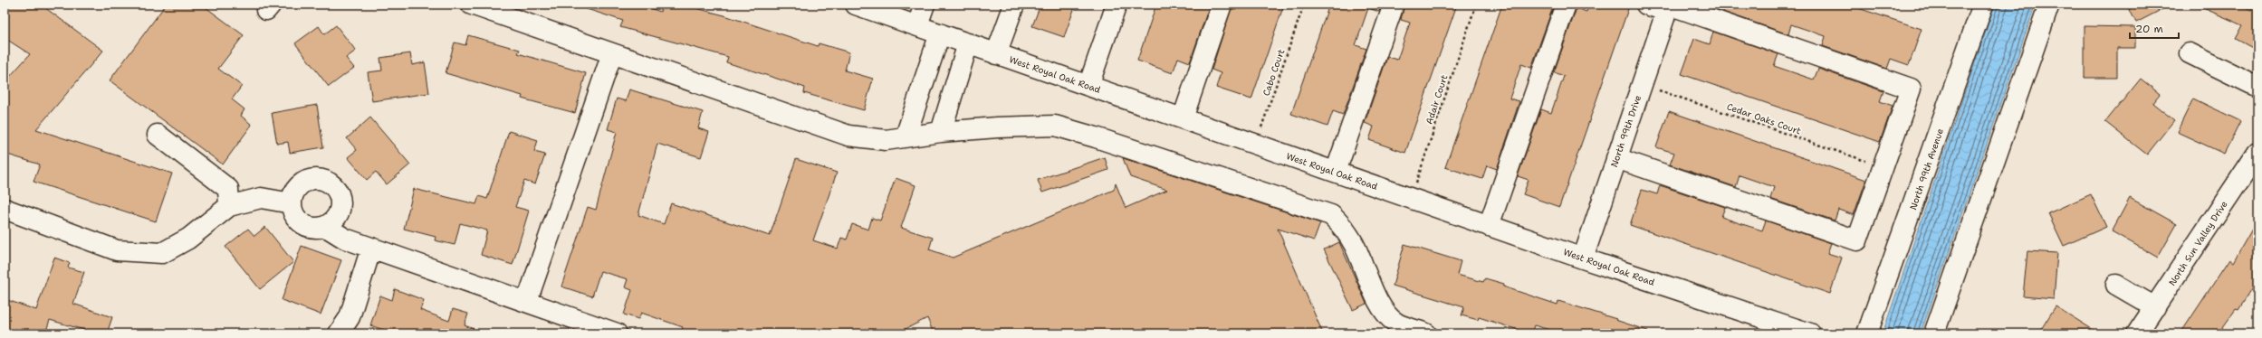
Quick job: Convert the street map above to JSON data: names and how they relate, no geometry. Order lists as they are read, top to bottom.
{
  "streets": {
    "street": [
      "West Royal Oak Road",
      "North 99th Drive",
      "North 99th Avenue",
      "North Sun Valley Drive"
    ],
    "path": ["Cabo Court", "Adair Court", "Cedar Oaks Court"]
  },
  "crossings": [
    ["Cabo Court", "West Royal Oak Road"],
    ["West Royal Oak Road", "Adair Court"],
    ["West Royal Oak Road", "North 99th Drive"],
    ["Cedar Oaks Court", "North 99th Drive"]
  ],
  "scale_bar": "20 m"
}
